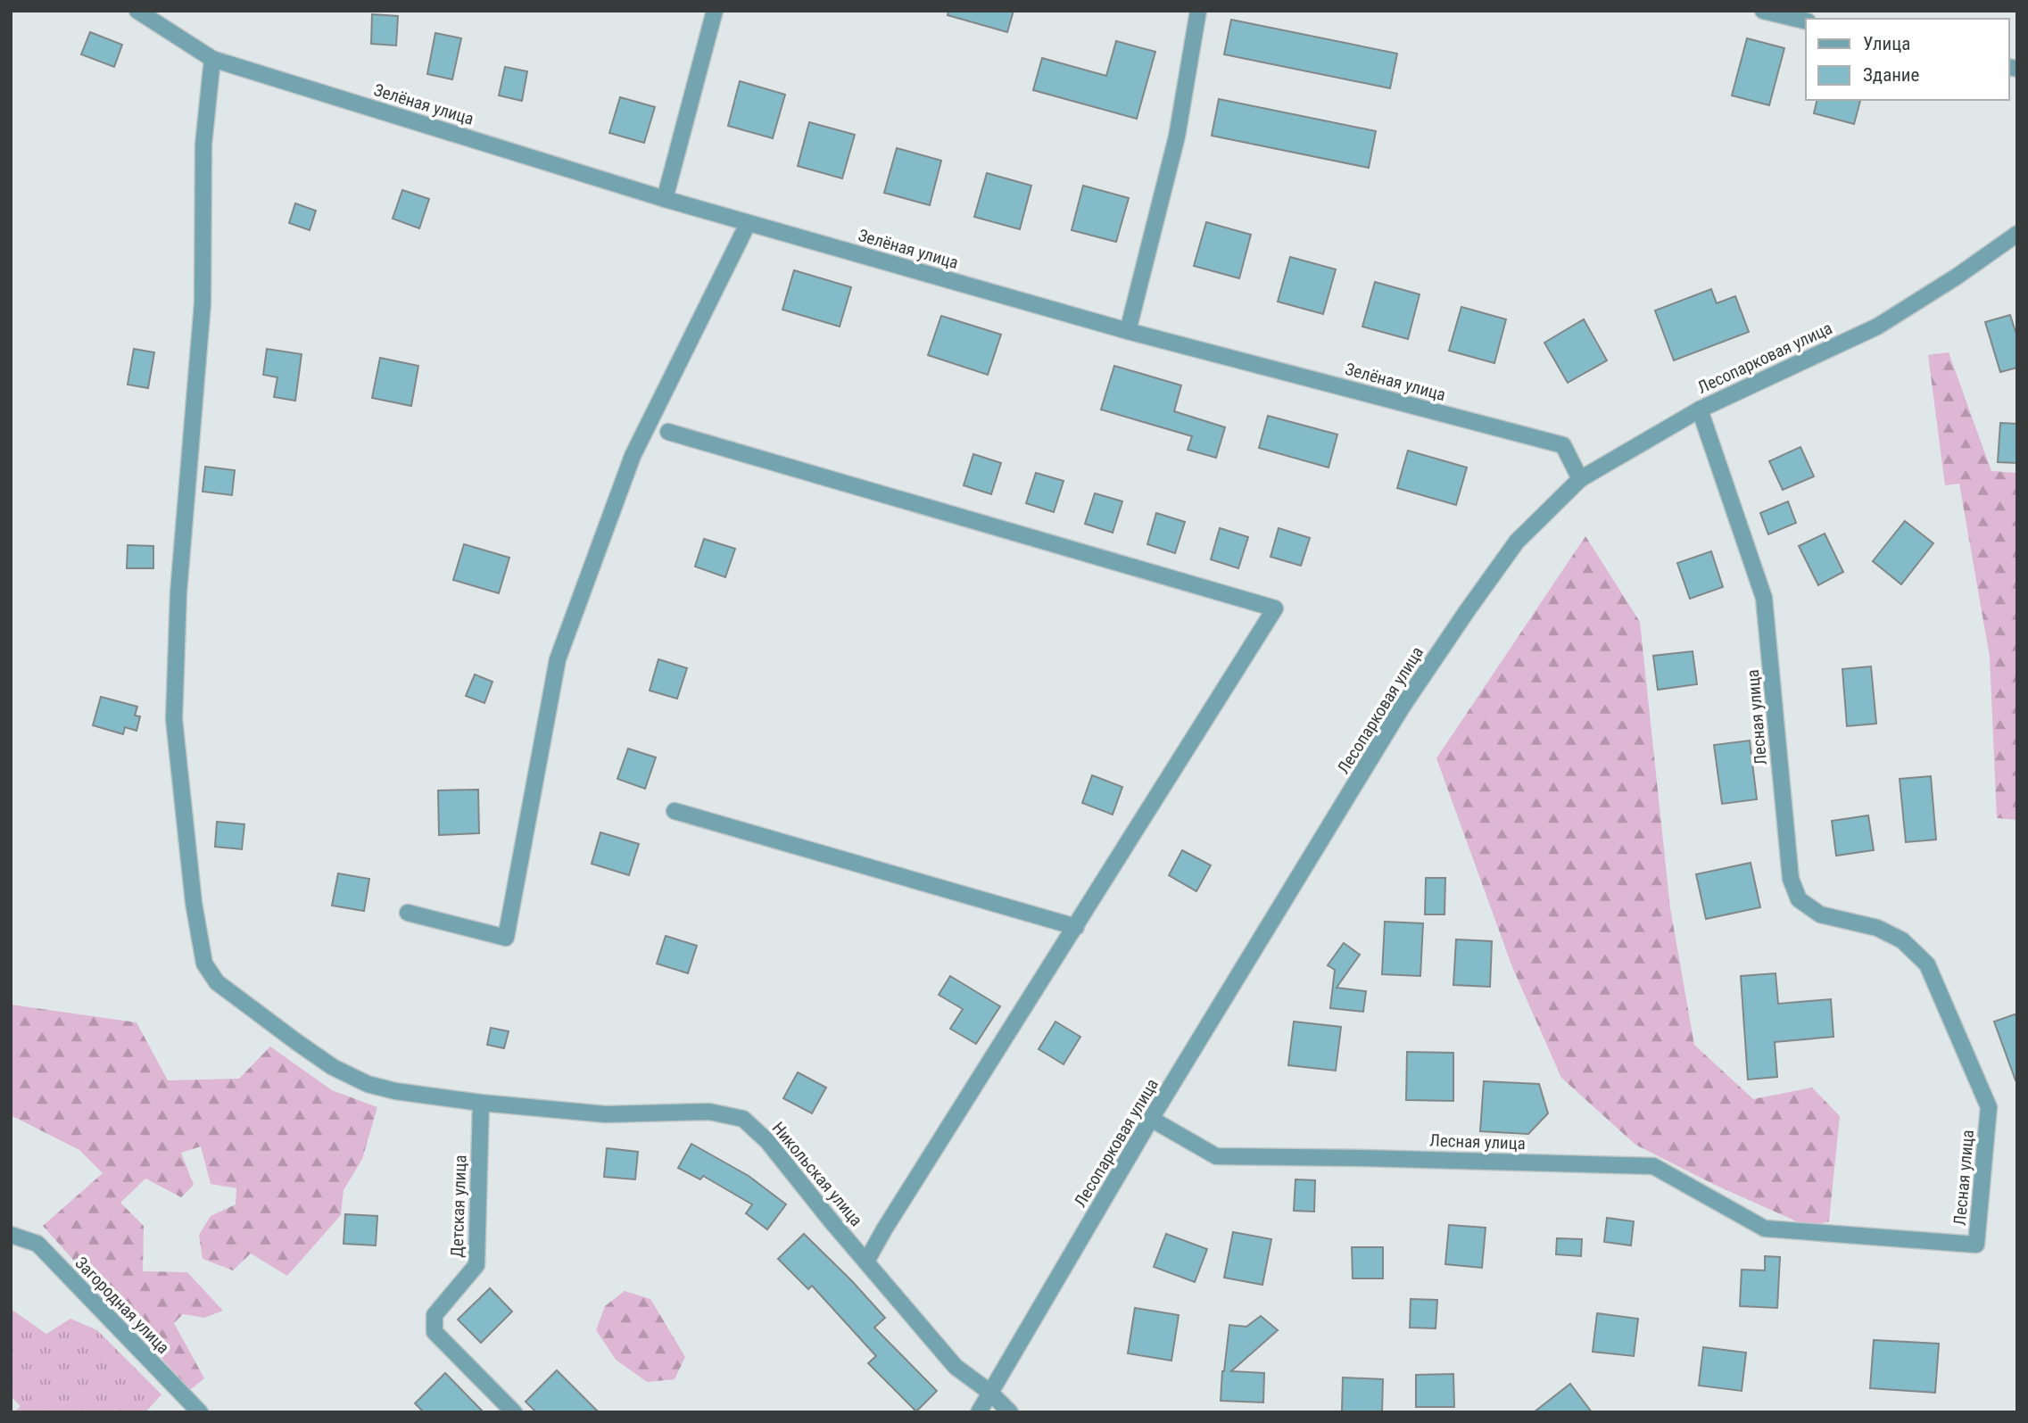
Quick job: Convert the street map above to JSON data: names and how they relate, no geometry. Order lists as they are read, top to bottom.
{
  "streets": {
    "street": [
      "Зелёная улица",
      "Лесопарковая улица",
      "Лесная улица",
      "Никольская улица",
      "Детская улица",
      "Загородная улица"
    ]
  },
  "crossings": [
    ["Зелёная улица", "Лесопарковая улица"],
    ["Зелёная улица", "Никольская улица"],
    ["Лесопарковая улица", "Лесная улица"],
    ["Лесопарковая улица", "Никольская улица"],
    ["Никольская улица", "Детская улица"]
  ],
  "legend": ["Улица", "Здание"]
}
